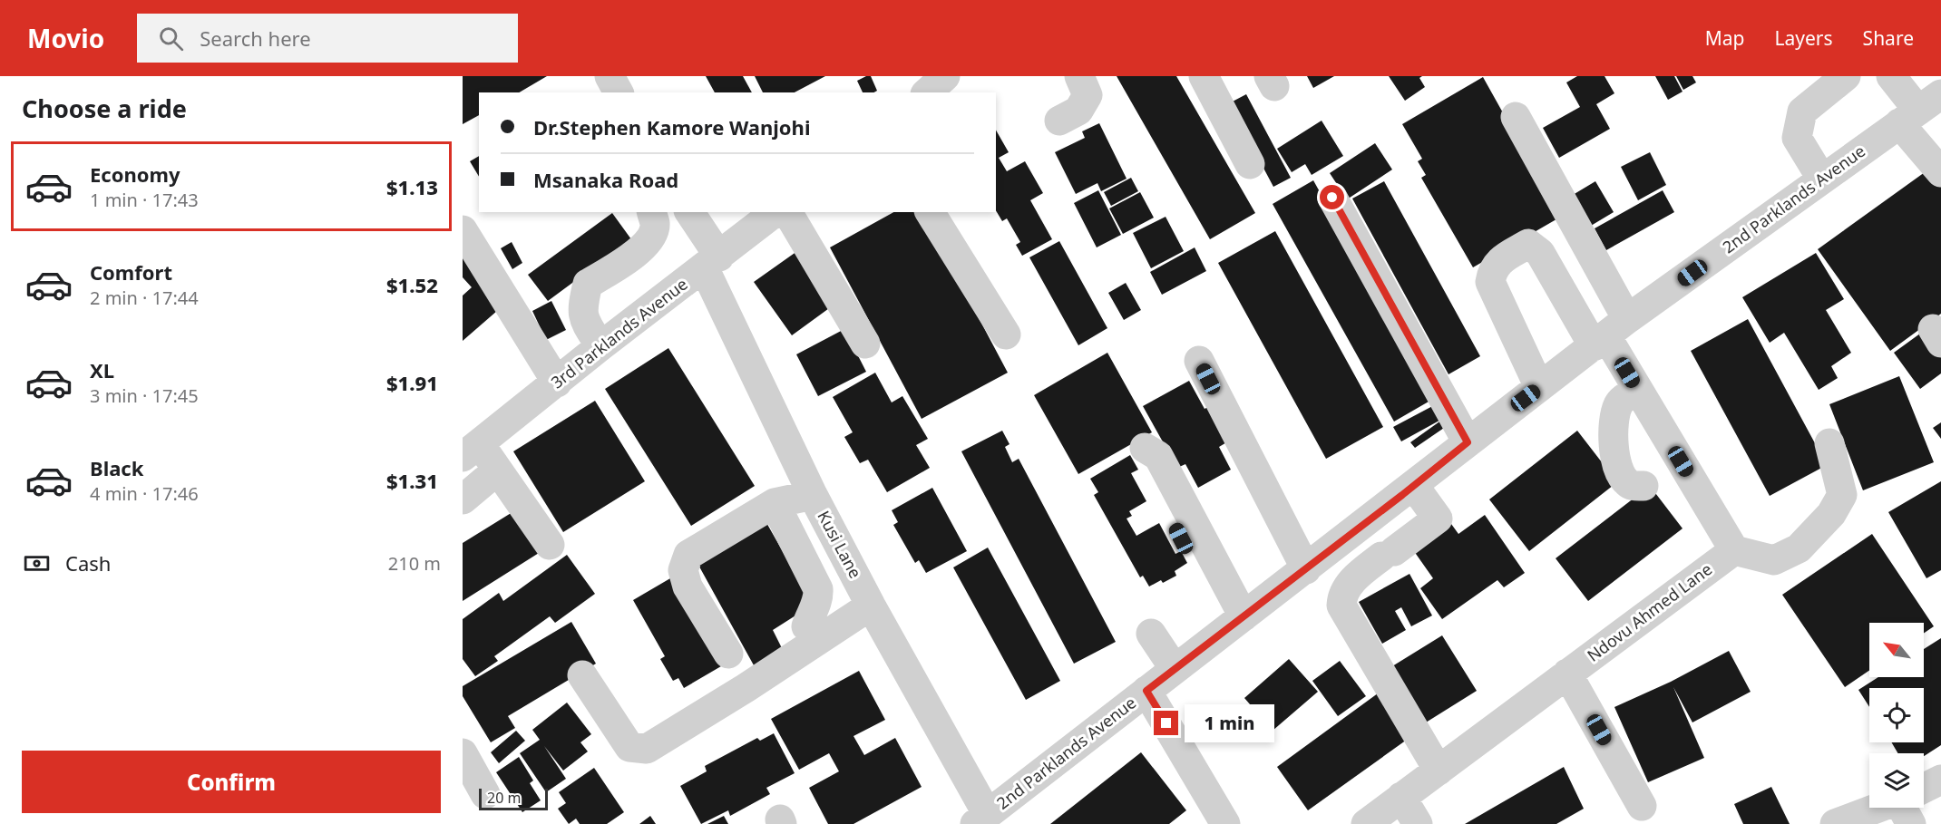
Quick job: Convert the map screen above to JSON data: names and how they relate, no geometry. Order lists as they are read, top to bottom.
{
  "streets": {
    "street": [
      "2nd Parklands Avenue",
      "3rd Parklands Avenue",
      "Kusi Lane",
      "Ndovu Ahmed Lane"
    ]
  },
  "crossings": [
    ["2nd Parklands Avenue", "Kusi Lane"],
    ["3rd Parklands Avenue", "Kusi Lane"]
  ],
  "scale_bar": "20 m",
  "north": "top left",
  "page": {
    "header": "Movio",
    "search": "Search here",
    "nav": ["Map", "Layers", "Share"],
    "heading": "Choose a ride",
    "banner": ["Dr.Stephen Kamore Wanjohi", "Msanaka Road"],
    "list": [
      {
        "name": "Economy",
        "note": "1 min · 17:43",
        "value": "$1.13"
      },
      {
        "name": "Comfort",
        "note": "2 min · 17:44",
        "value": "$1.52"
      },
      {
        "name": "XL",
        "note": "3 min · 17:45",
        "value": "$1.91"
      },
      {
        "name": "Black",
        "note": "4 min · 17:46",
        "value": "$1.31"
      }
    ],
    "pay": ["Cash", "210 m"],
    "bubble": "1 min",
    "buttons": "Confirm",
    "scale": "20 m"
  }
}
